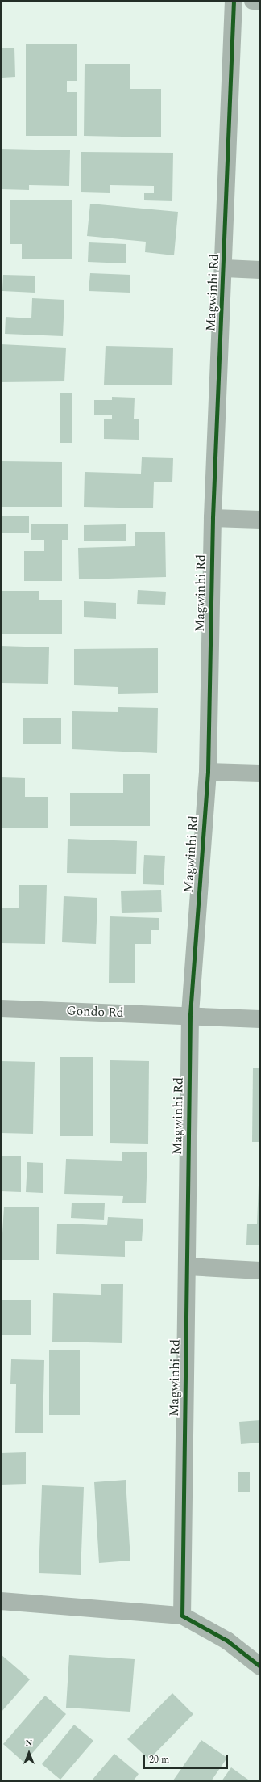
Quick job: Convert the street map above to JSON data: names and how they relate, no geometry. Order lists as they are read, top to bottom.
{
  "streets": {
    "street": ["Magwinhi Rd", "Gondo Rd"]
  },
  "crossings": [
    ["Magwinhi Rd", "Gondo Rd"]
  ],
  "scale_bar": "20 m",
  "north": "top"
}
